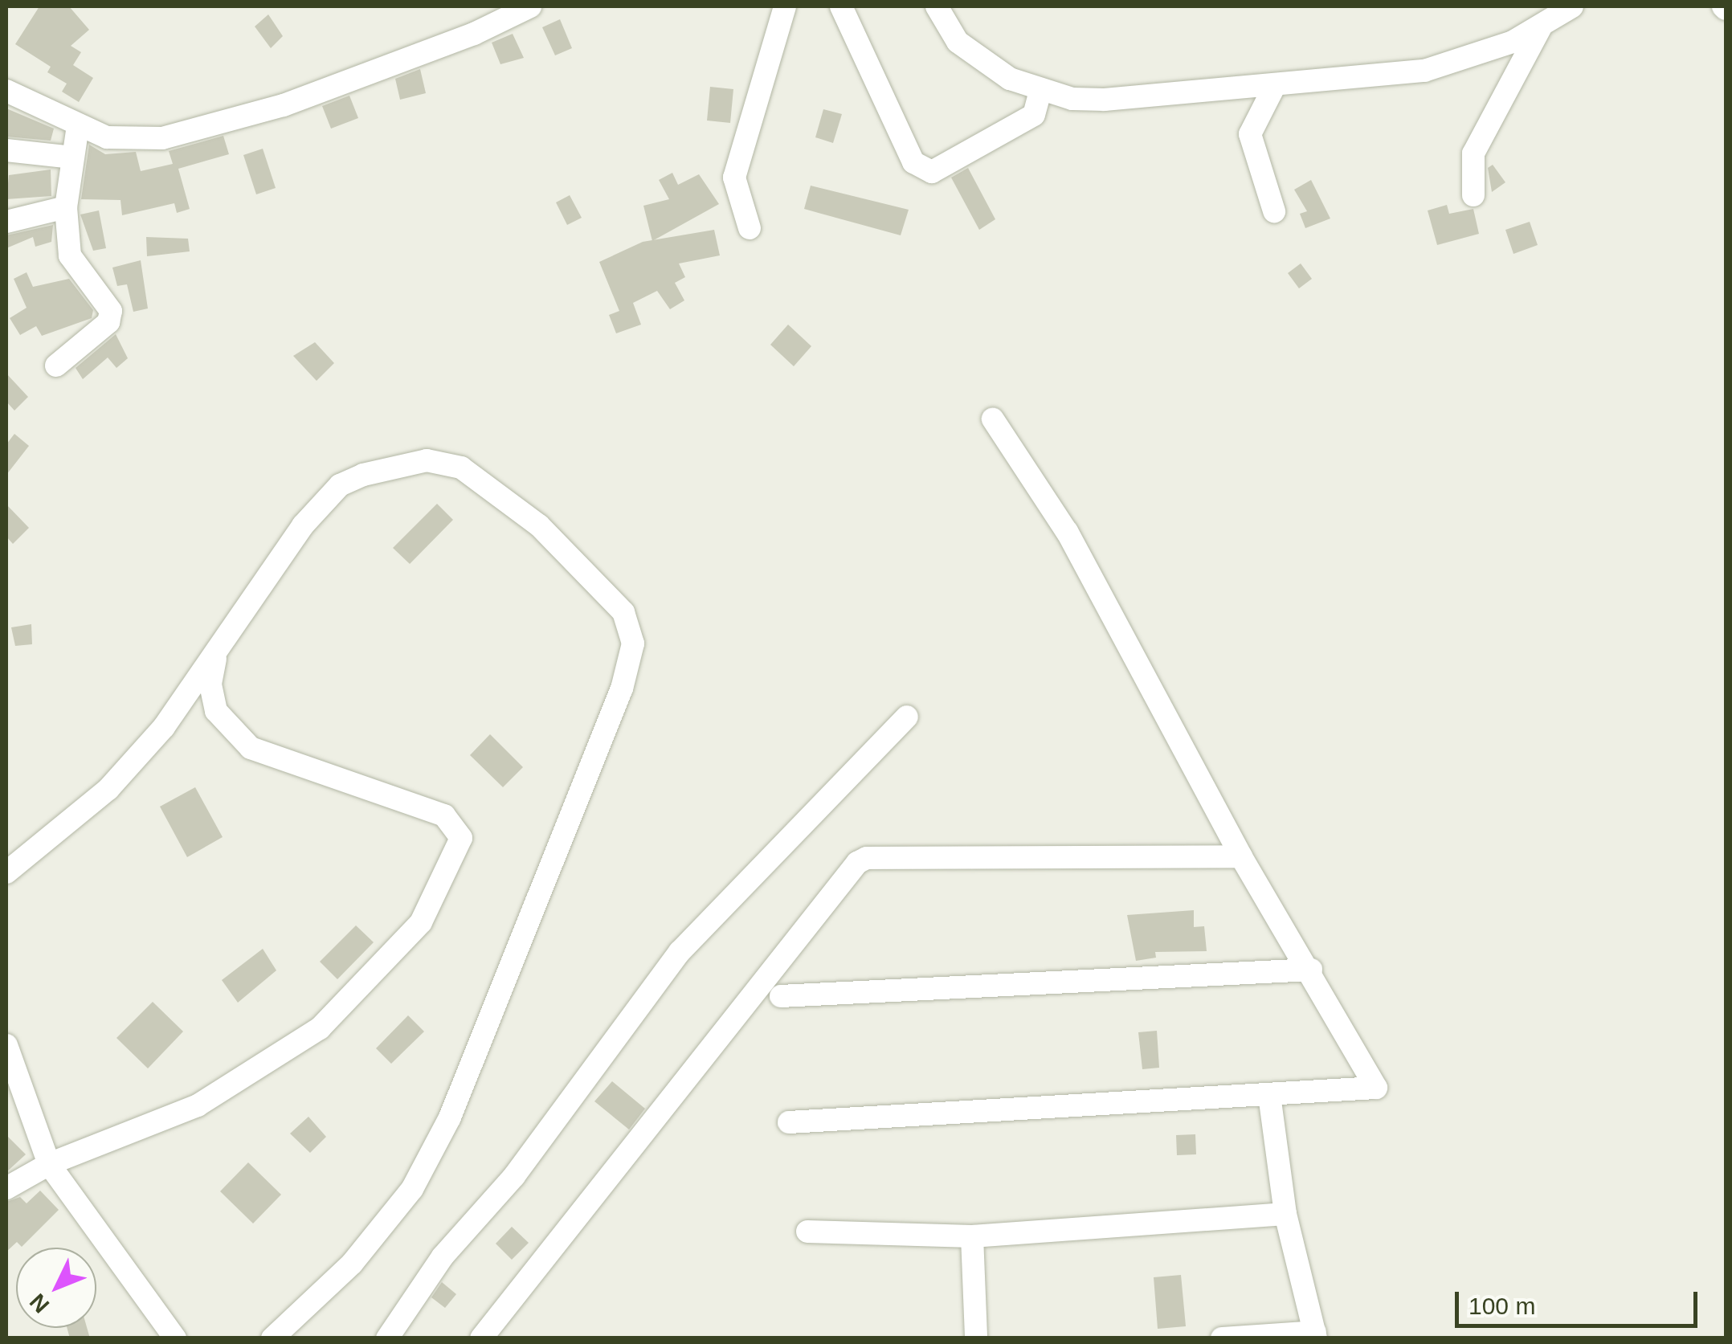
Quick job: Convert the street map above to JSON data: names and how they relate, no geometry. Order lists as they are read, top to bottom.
{
  "scale_bar": "100 m",
  "north": "bottom left"
}
